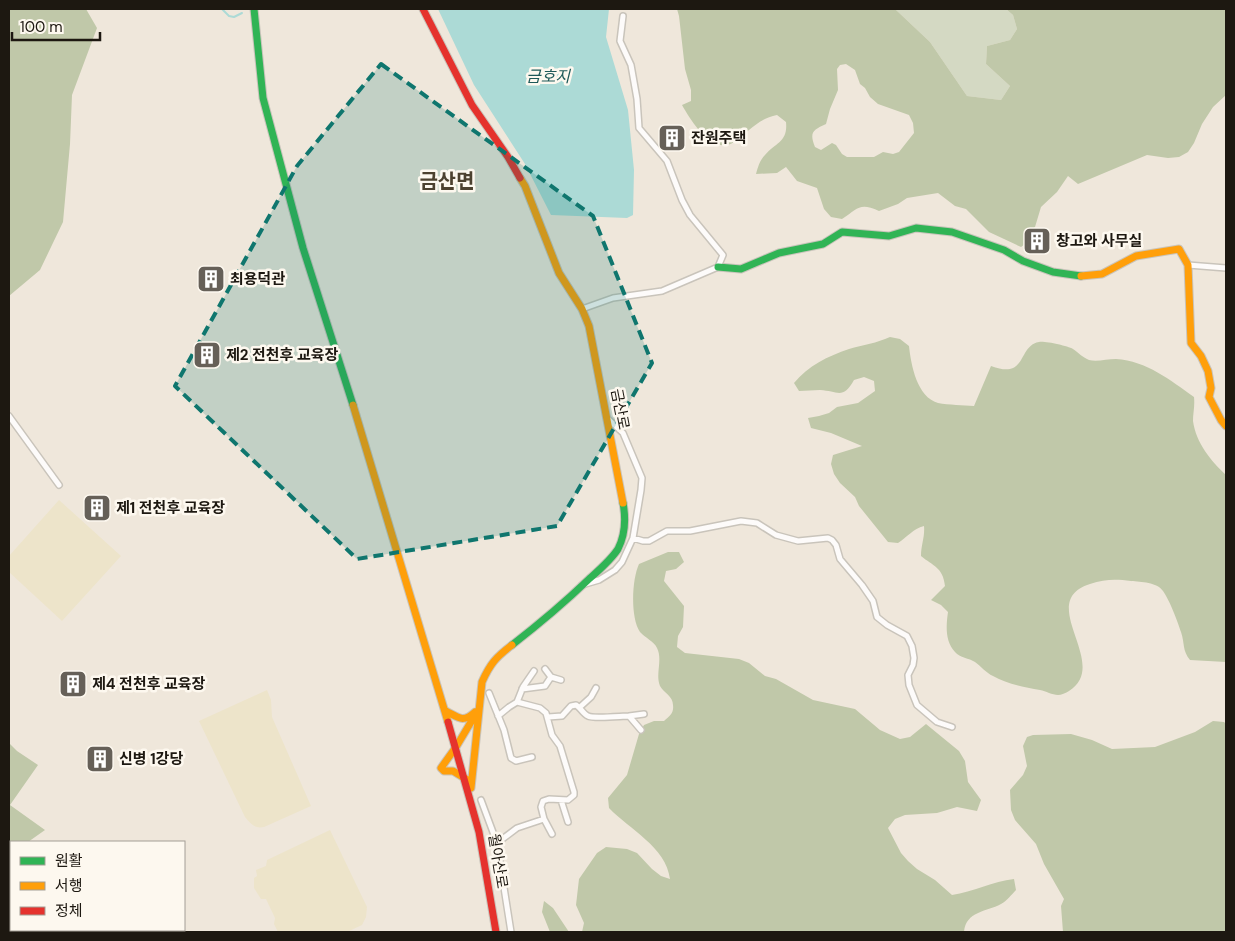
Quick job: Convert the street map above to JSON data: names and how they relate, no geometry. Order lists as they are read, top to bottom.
{
  "streets": {
    "street": ["금산로", "월아산로"]
  },
  "crossings": [
    ["금산로", "월아산로"]
  ],
  "districts": ["금산면"],
  "water": ["금호지"],
  "places": {
    "building": [
      "잔원주택",
      "창고와 사무실",
      "최용덕관",
      "제2 전천후 교육장",
      "제1 전천후 교육장",
      "제4 전천후 교육장",
      "신병 1강당"
    ]
  },
  "legend": ["원활", "서행", "정체"],
  "scale_bar": "100 m"
}
